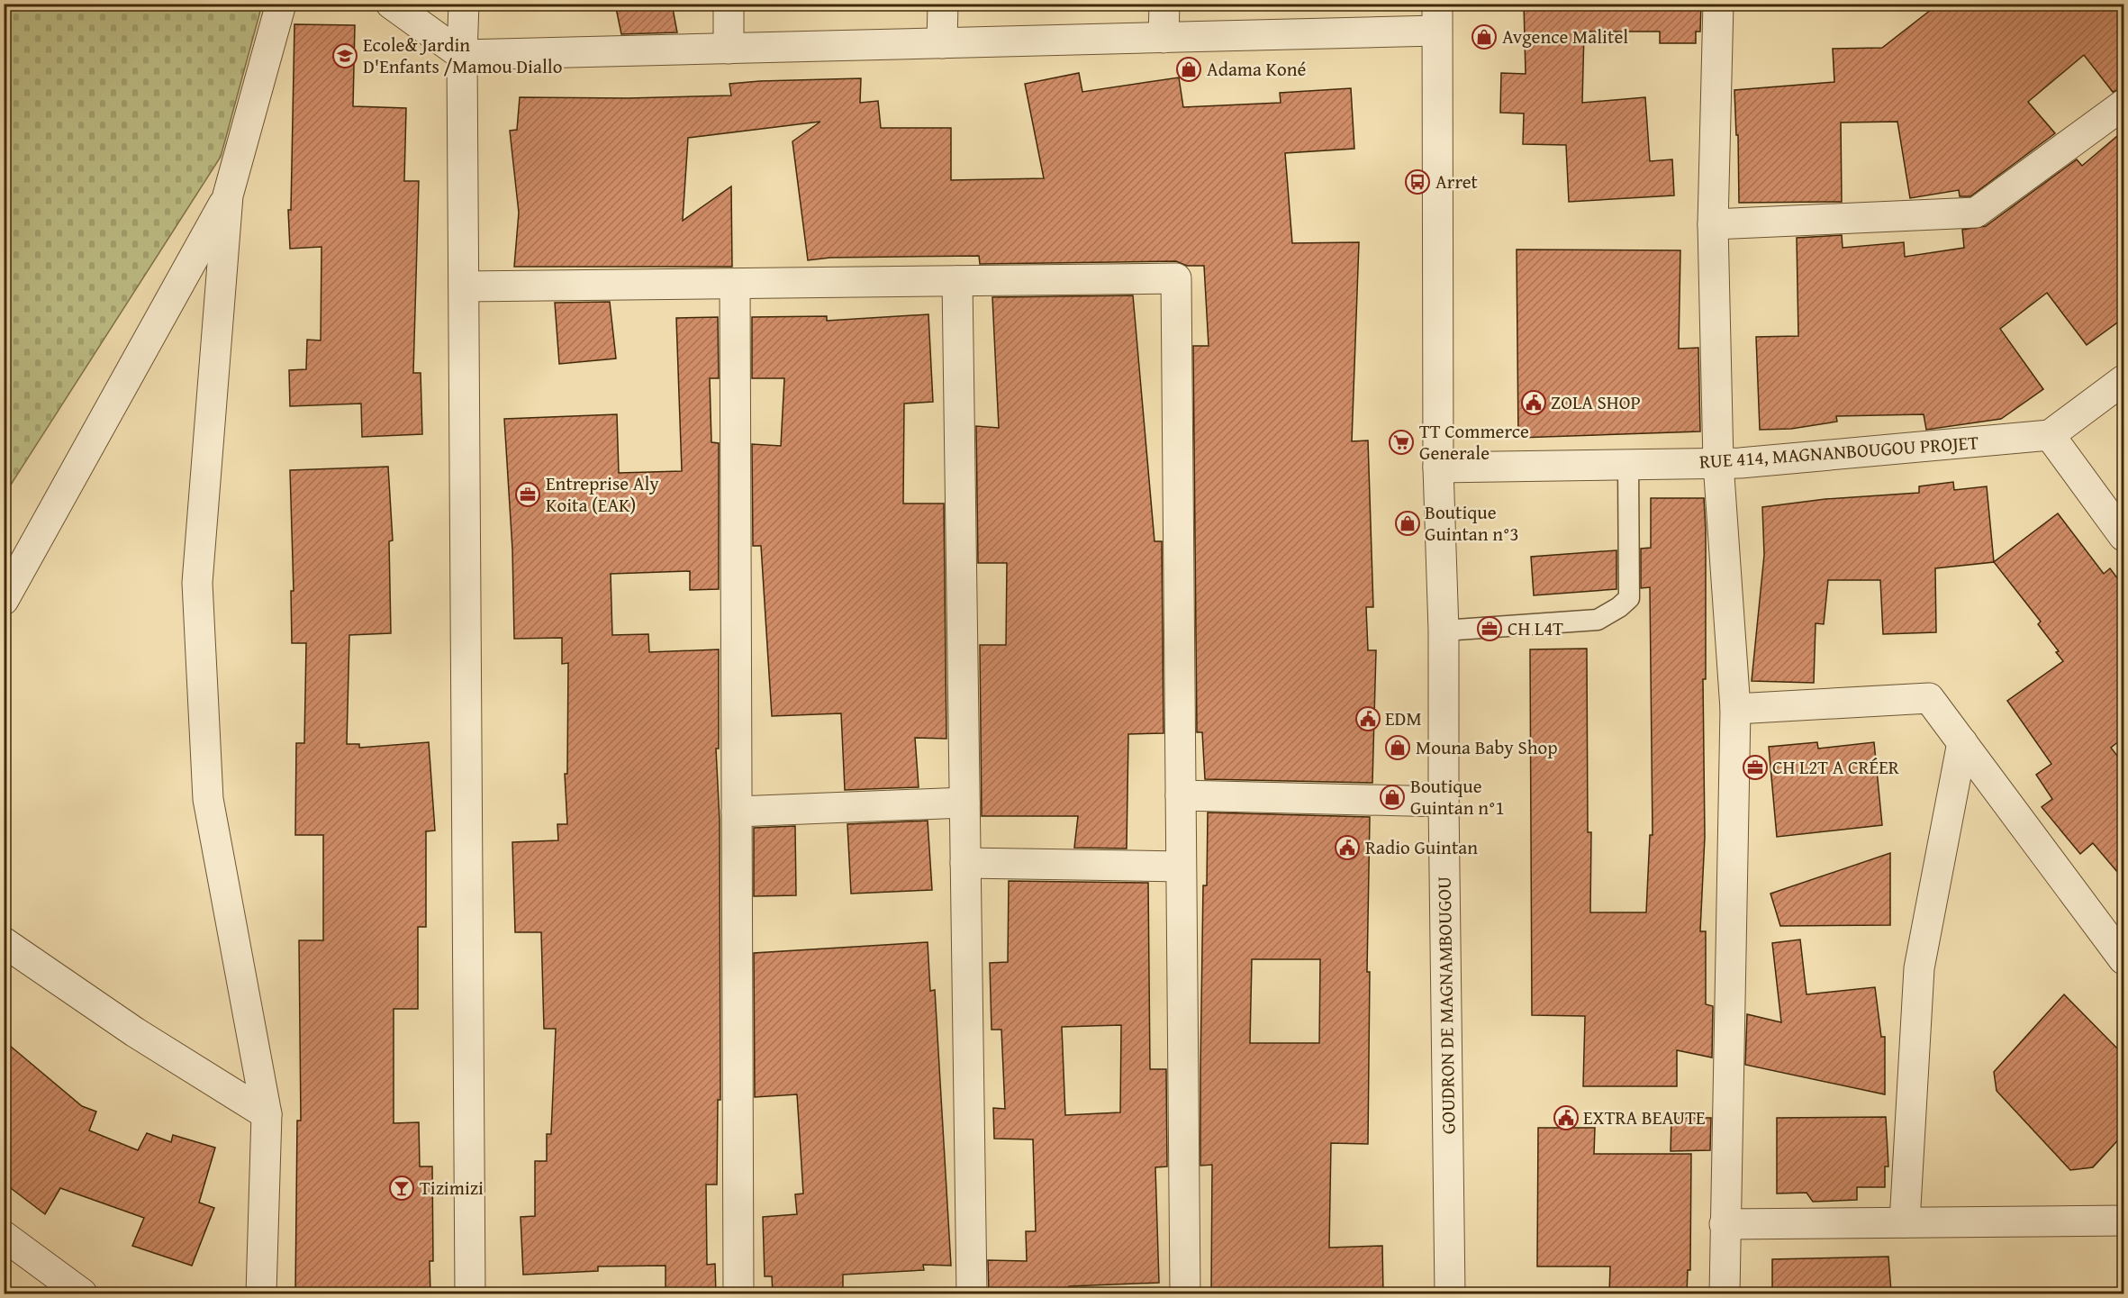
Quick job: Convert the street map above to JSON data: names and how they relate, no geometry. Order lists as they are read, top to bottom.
{
  "streets": {
    "street": ["RUE 414, MAGNANBOUGOU PROJET", "GOUDRON DE MAGNAMBOUGOU"]
  },
  "crossings": [
    ["RUE 414, MAGNANBOUGOU PROJET", "GOUDRON DE MAGNAMBOUGOU"]
  ],
  "places": {
    "shop": [
      "Avgence Malitel",
      "Adama Koné",
      "Boutique Guintan n°3",
      "Mouna Baby Shop",
      "Boutique Guintan n°1"
    ],
    "school or university": ["Ecole& Jardin D'Enfants /Mamou Diallo"],
    "bus stop": ["Arret"],
    "public building": [
      "ZOLA SHOP",
      "EDM",
      "Radio Guintan",
      "EXTRA BEAUTE"
    ],
    "supermarket": ["TT Commerce Generale"],
    "office": ["Entreprise Aly Koita (EAK)", "CH L4T", "CH L2T A CRÉER"],
    "bar": ["Tizimizi"]
  }
}
